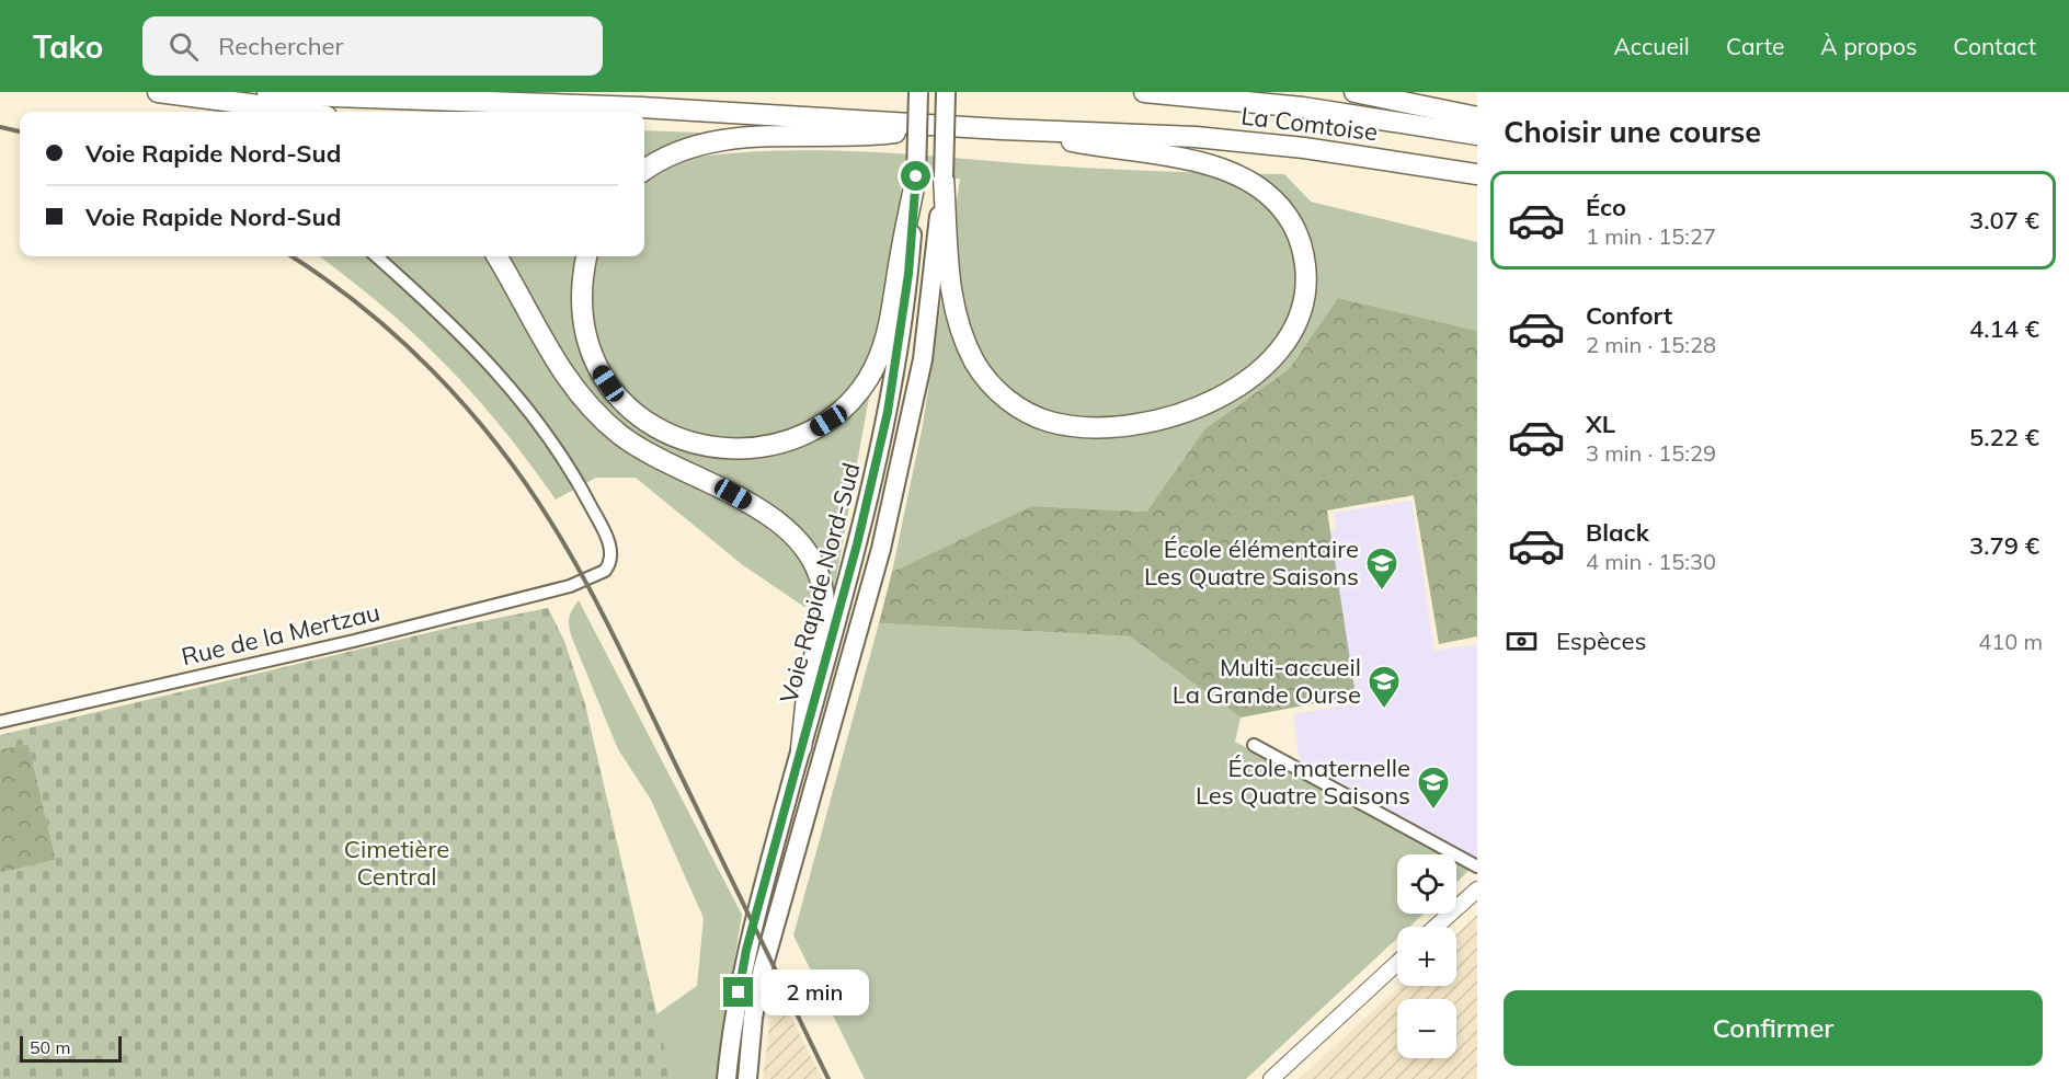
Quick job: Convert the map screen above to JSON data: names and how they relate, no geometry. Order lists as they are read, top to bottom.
{
  "streets": {
    "highway": ["La Comtoise", "Voie Rapide Nord-Sud"],
    "street": ["Rue de la Mertzau"]
  },
  "parks": ["Cimetière Central"],
  "places": {
    "school or university": ["École élémentaire Les Quatre Saisons", "Multi-accueil La Grande Ourse", "École maternelle Les Quatre Saisons"]
  },
  "scale_bar": "50 m",
  "page": {
    "header": "Tako",
    "search": "Rechercher",
    "nav": [
      "Accueil",
      "Carte",
      "À propos",
      "Contact"
    ],
    "heading": "Choisir une course",
    "banner": ["Voie Rapide Nord-Sud", "Voie Rapide Nord-Sud"],
    "list": [
      {
        "name": "Éco",
        "note": "1 min · 15:27",
        "value": "3.07 €"
      },
      {
        "name": "Confort",
        "note": "2 min · 15:28",
        "value": "4.14 €"
      },
      {
        "name": "XL",
        "note": "3 min · 15:29",
        "value": "5.22 €"
      },
      {
        "name": "Black",
        "note": "4 min · 15:30",
        "value": "3.79 €"
      }
    ],
    "pay": ["Espèces", "410 m"],
    "map_buttons": ["+", "−"],
    "bubble": "2 min",
    "buttons": "Confirmer",
    "scale": "50 m"
  }
}
